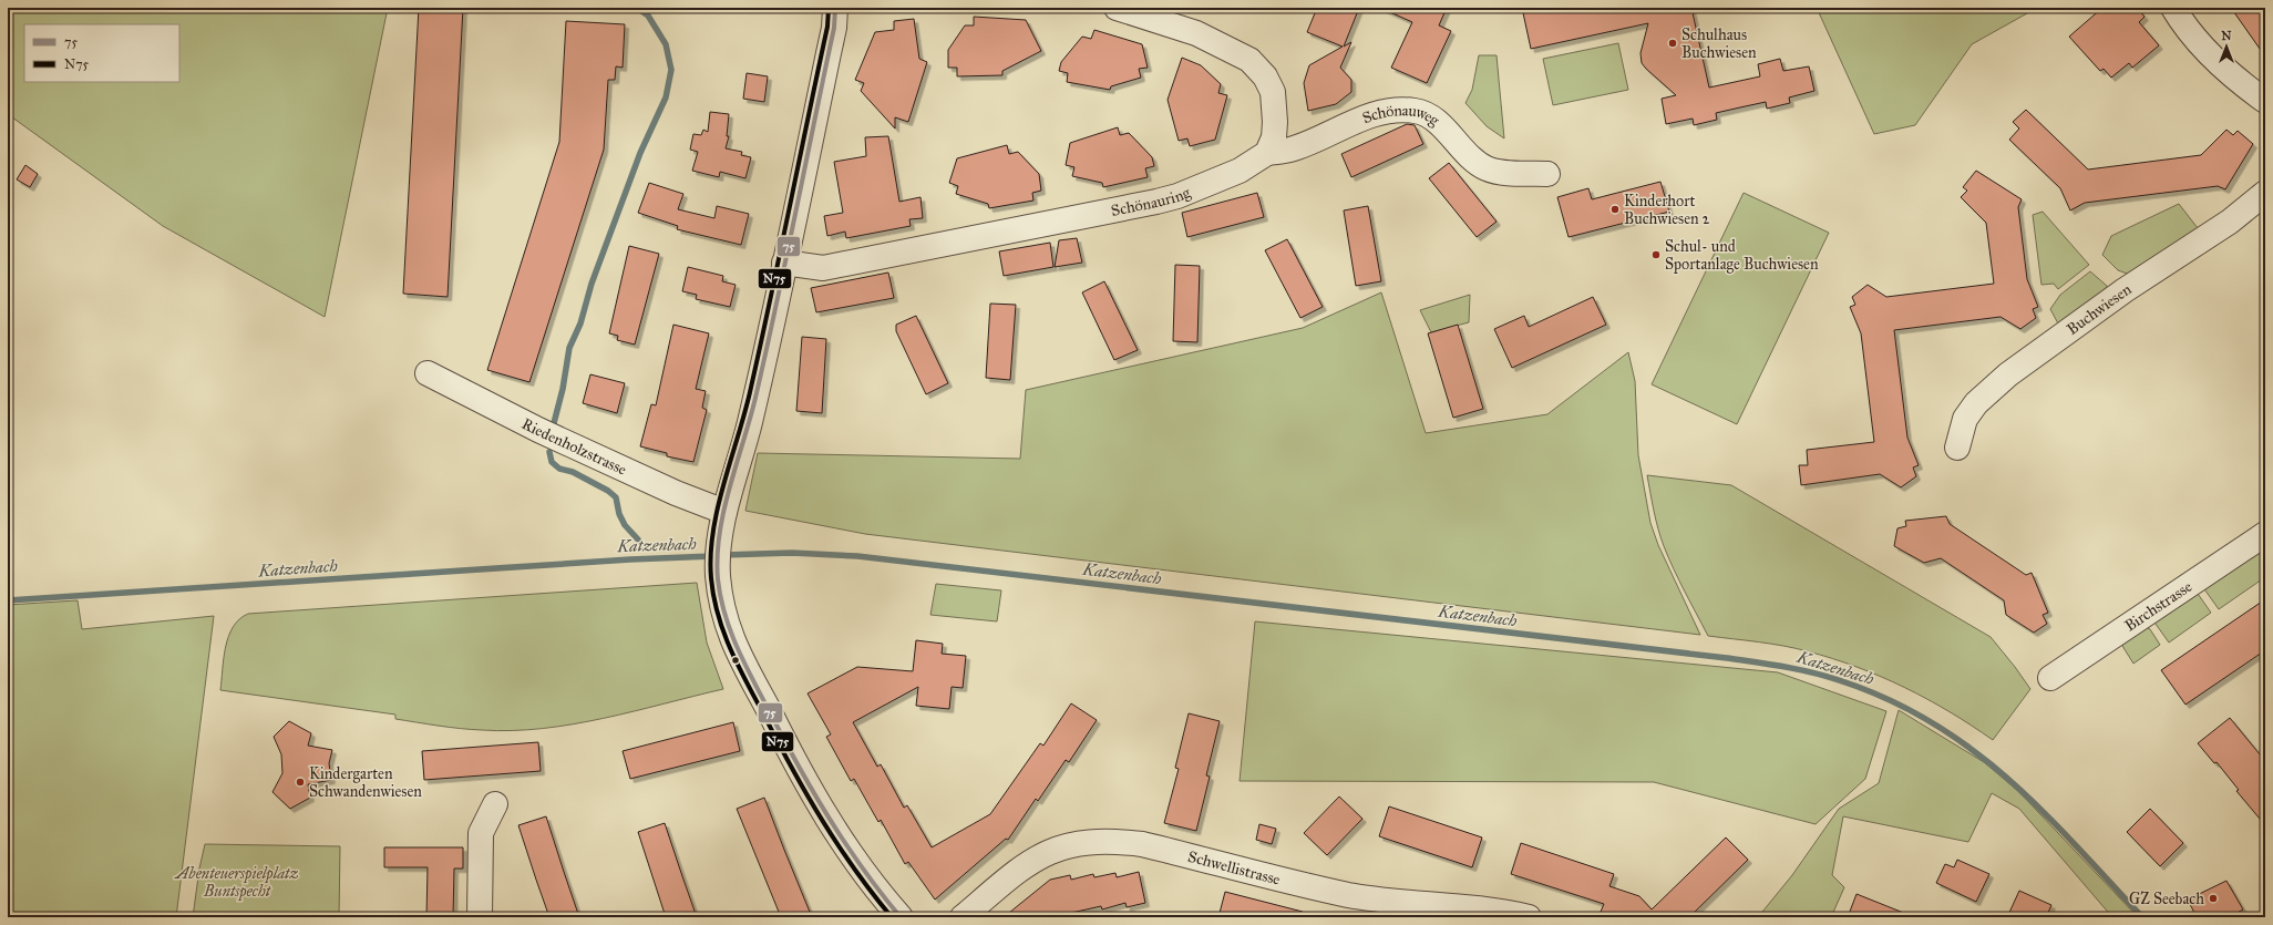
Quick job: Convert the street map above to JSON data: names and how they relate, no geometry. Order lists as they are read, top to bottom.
{
  "streets": {
    "street": [
      "Schönauweg",
      "Schönauring",
      "Buchwiesen",
      "Riedenholzstrasse",
      "Birchstrasse",
      "Schwellistrasse"
    ]
  },
  "crossings": [
    ["Schönauweg", "Schönauring"]
  ],
  "water": ["Katzenbach"],
  "parks": ["Abenteuerspielplatz Buntspecht"],
  "places": [
    "Schulhaus Buchwiesen",
    "Kinderhort Buchwiesen 2",
    "Schul- und Sportanlage Buchwiesen",
    "Kindergarten Schwandenwiesen",
    "GZ Seebach"
  ],
  "lines": ["transit line 75", "transit line N75"],
  "legend": ["75", "N75"],
  "north": "top"
}
